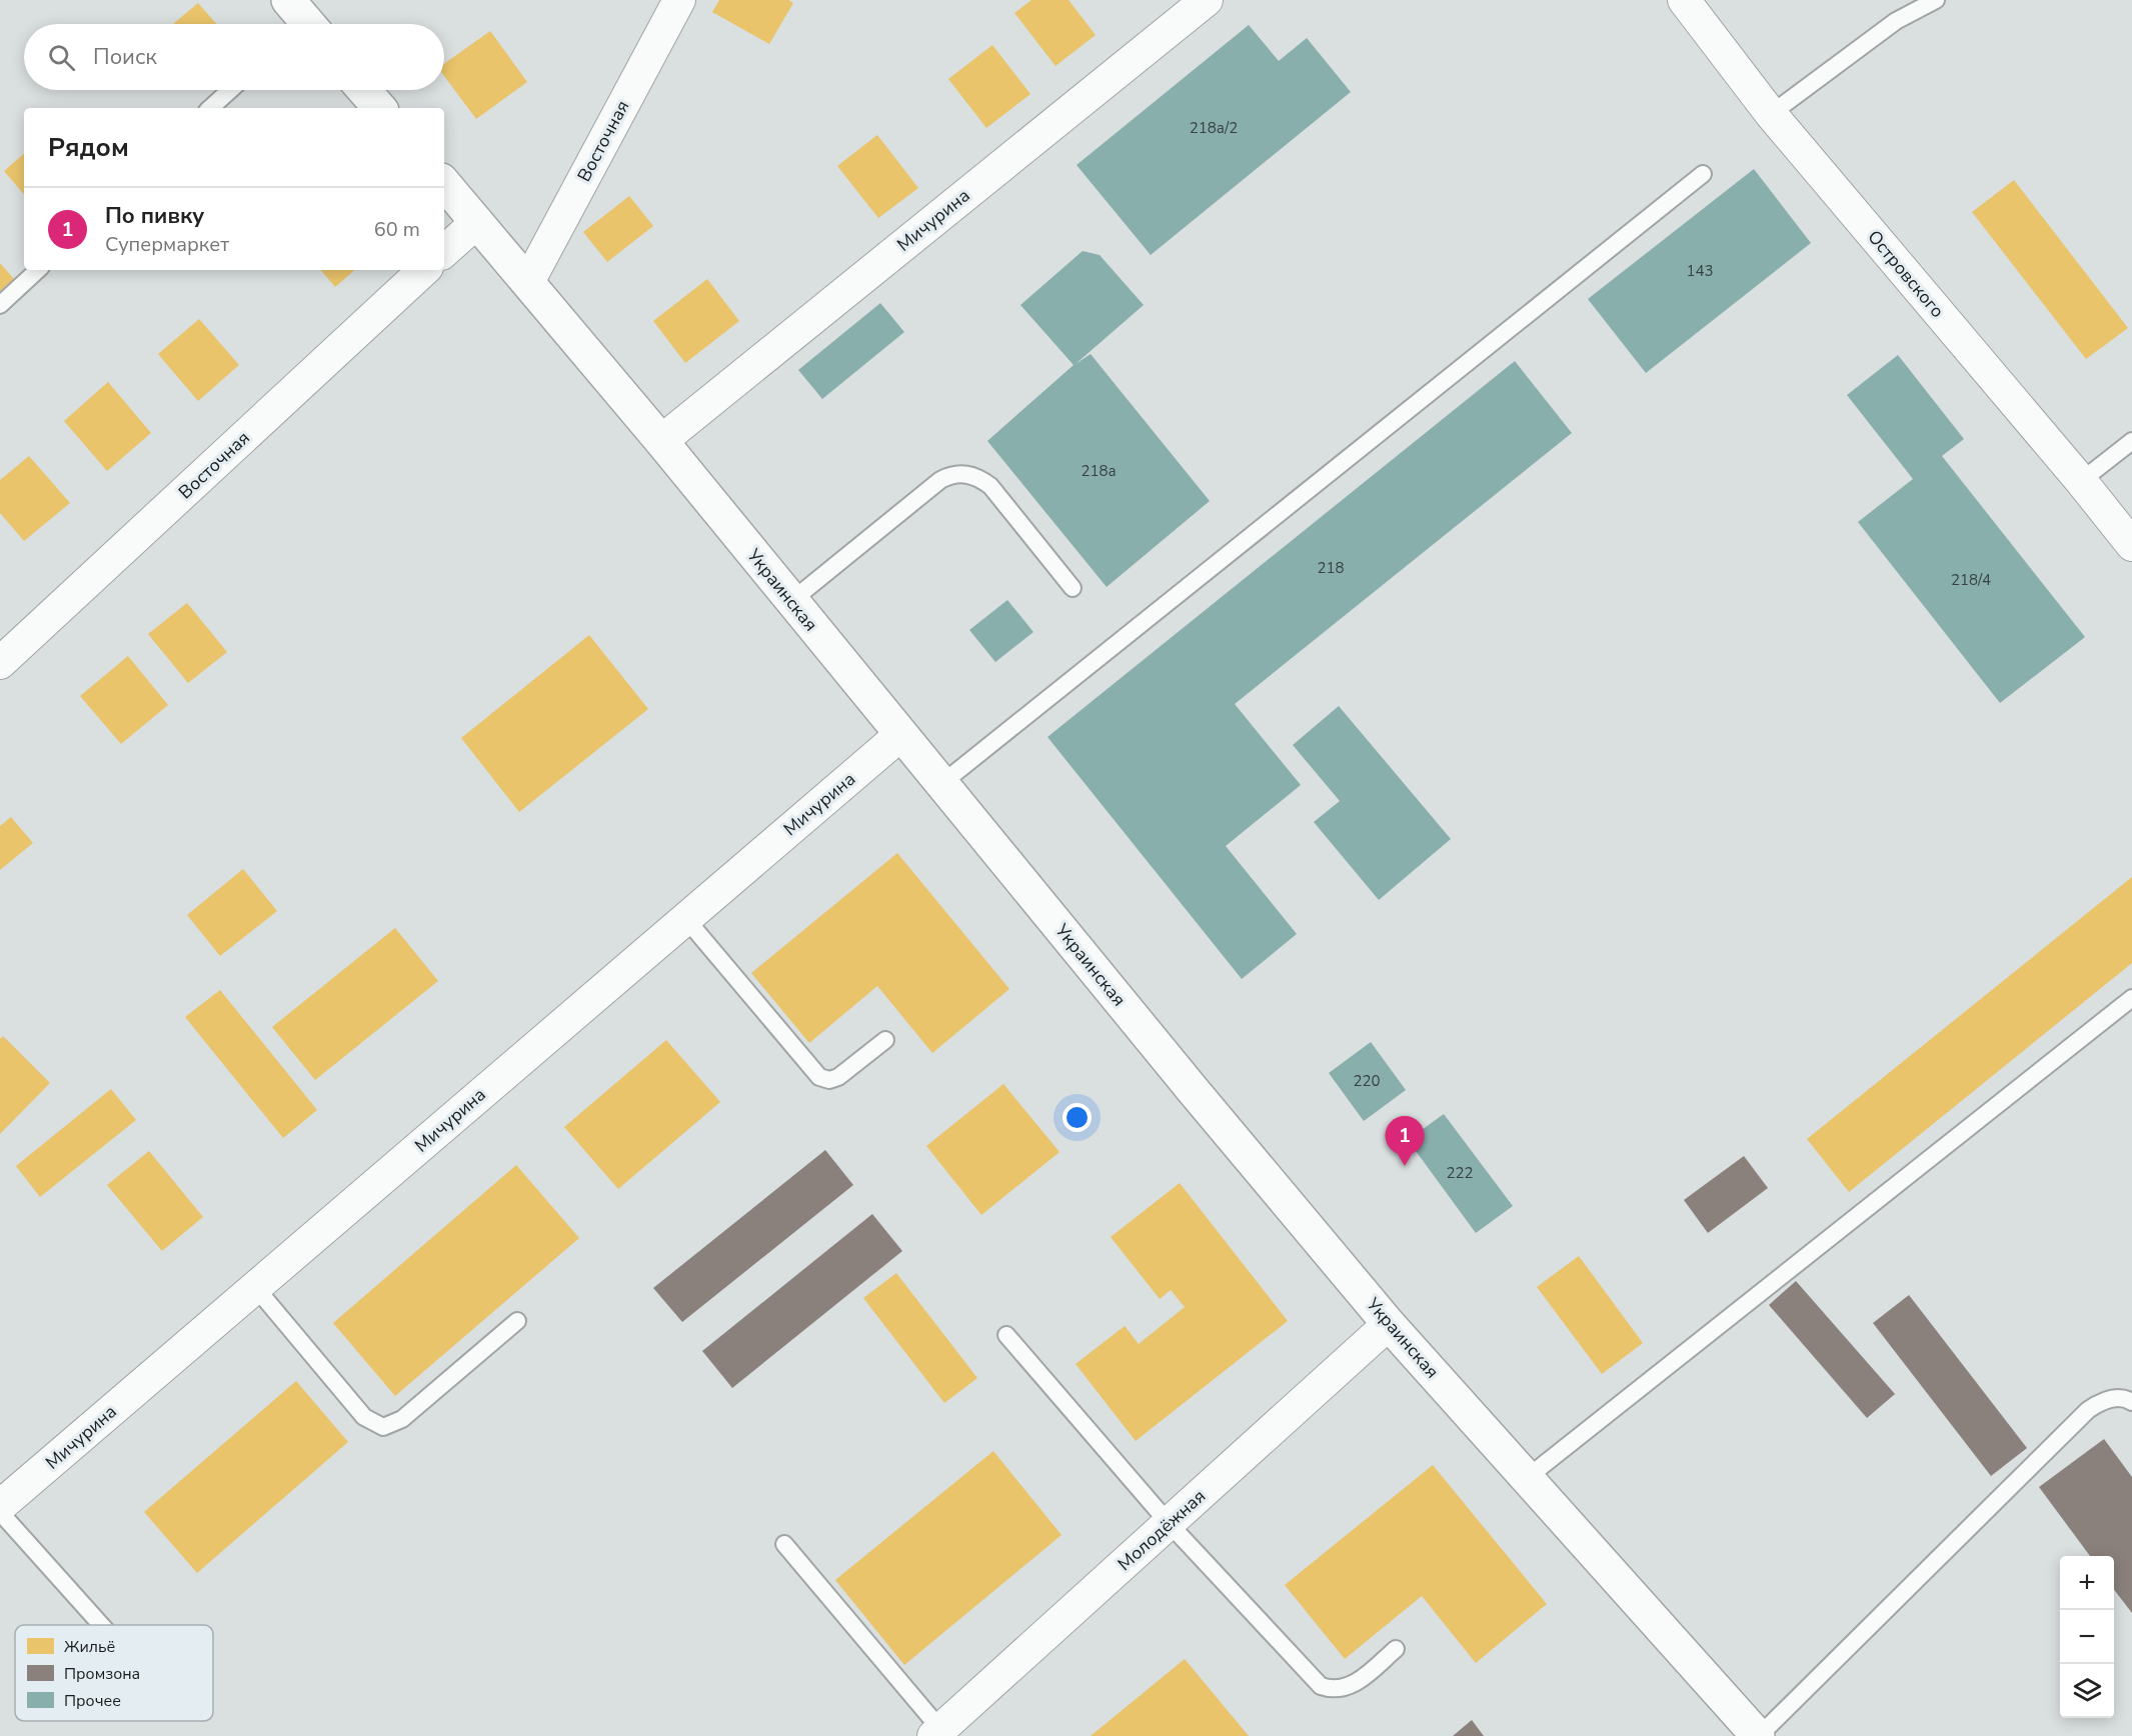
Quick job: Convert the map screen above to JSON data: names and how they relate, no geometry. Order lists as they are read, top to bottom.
{
  "streets": {
    "street": [
      "Восточная",
      "Мичурина",
      "Островского",
      "Украинская",
      "Молодёжная"
    ]
  },
  "crossings": [
    ["Восточная", "Украинская"],
    ["Мичурина", "Украинская"],
    ["Украинская", "Молодёжная"]
  ],
  "house_numbers": [
    "218а/2",
    "143",
    "218а",
    "218",
    "218/4",
    "220",
    "222"
  ],
  "legend": ["Жильё", "Промзона", "Прочее"],
  "page": {
    "search": "Поиск",
    "heading": "Рядом",
    "list": [
      {
        "mark": "1",
        "name": "По пивку",
        "note": "Супермаркет",
        "value": "60 m"
      }
    ],
    "pins": "1",
    "map_buttons": ["+", "−"]
  }
}
